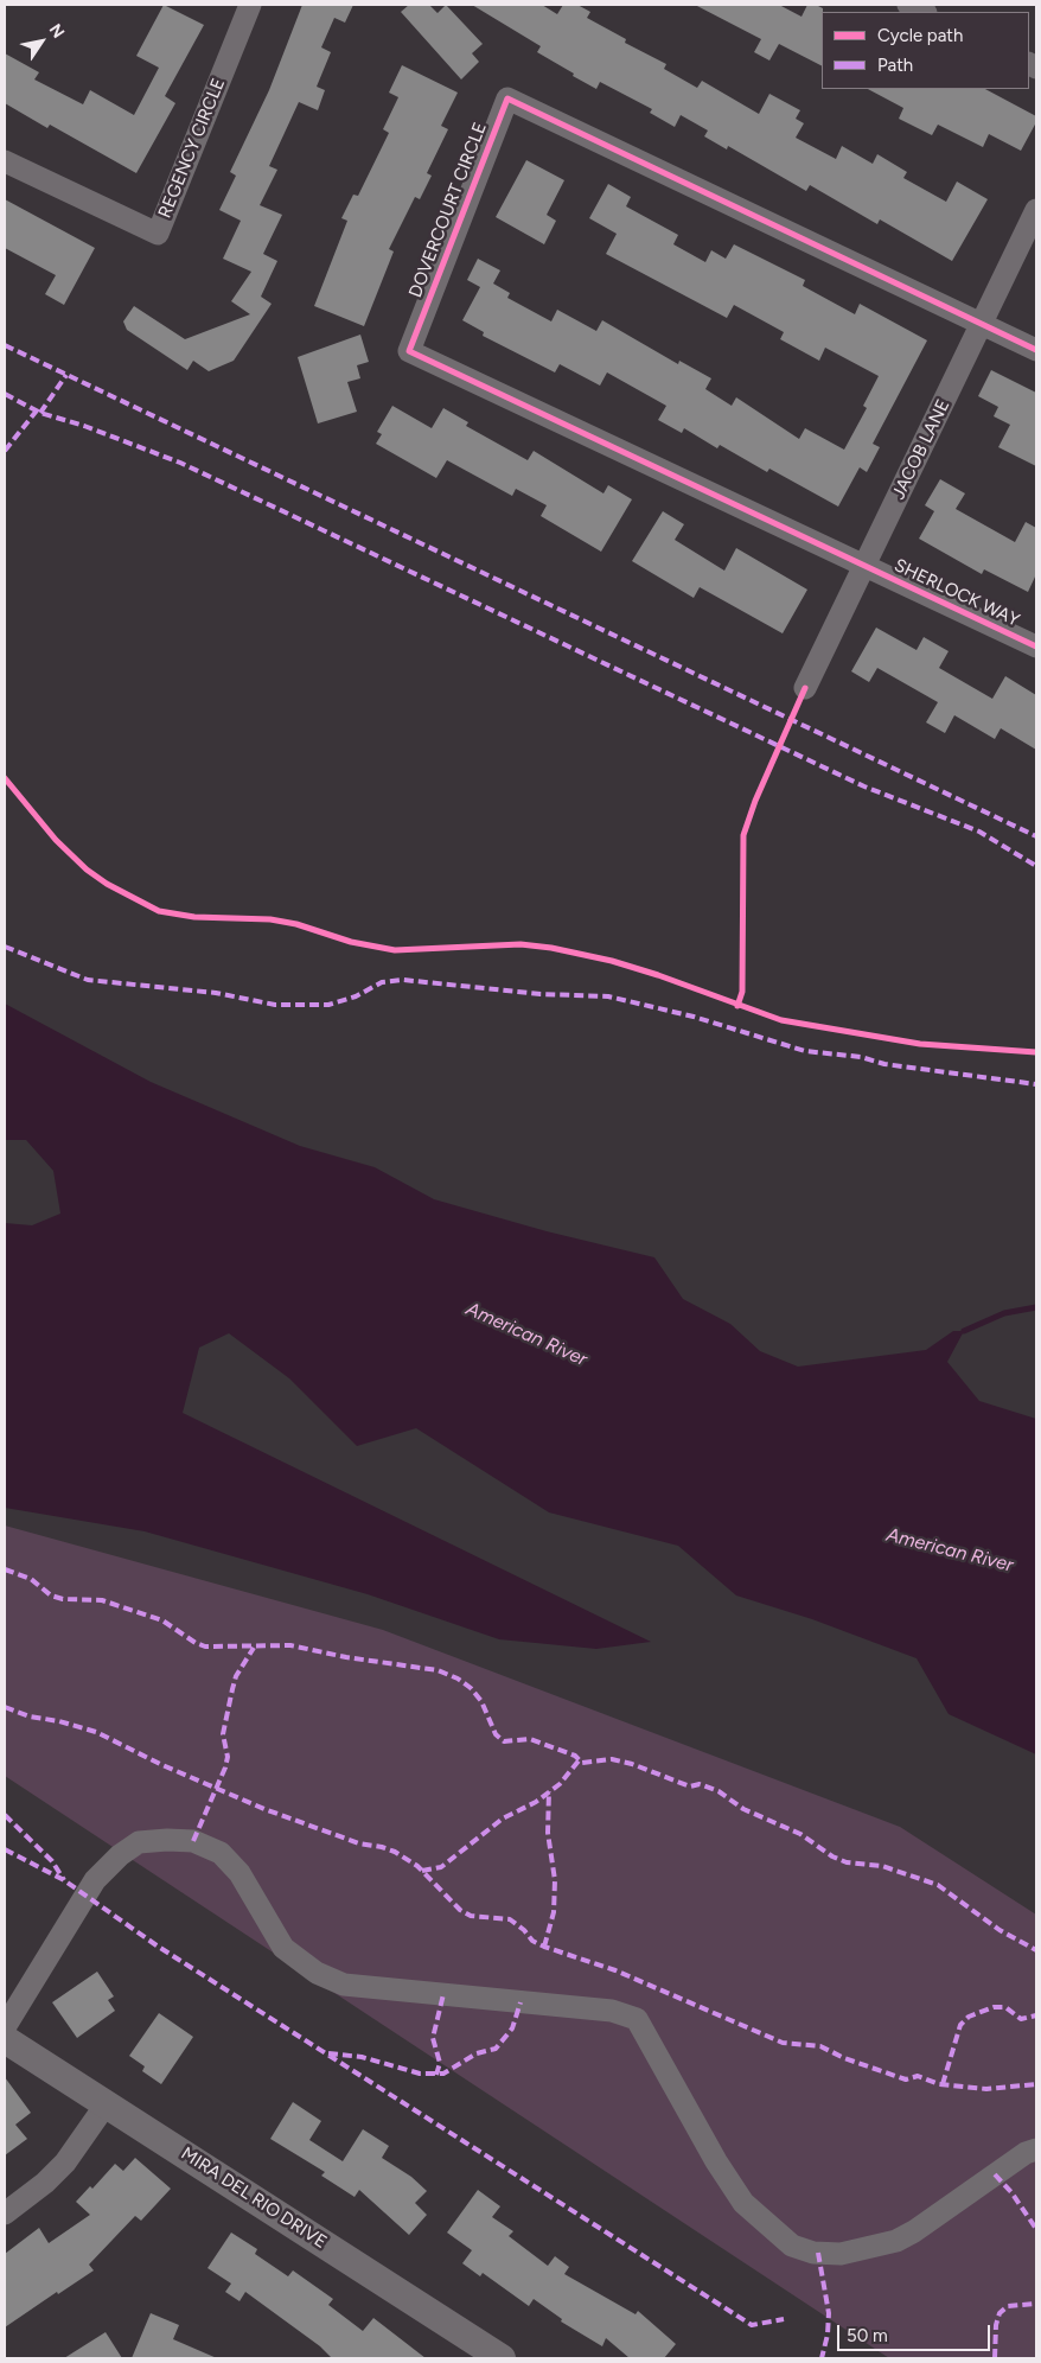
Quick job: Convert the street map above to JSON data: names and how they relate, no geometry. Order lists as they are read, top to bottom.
{
  "streets": {
    "street": [
      "REGENCY CIRCLE",
      "DOVERCOURT CIRCLE",
      "JACOB LANE",
      "SHERLOCK WAY",
      "MIRA DEL RIO DRIVE"
    ]
  },
  "crossings": [
    ["DOVERCOURT CIRCLE", "JACOB LANE"],
    ["DOVERCOURT CIRCLE", "SHERLOCK WAY"],
    ["JACOB LANE", "SHERLOCK WAY"]
  ],
  "water": ["American River"],
  "legend": ["Cycle path", "Path"],
  "scale_bar": "50 m",
  "north": "top right"
}
